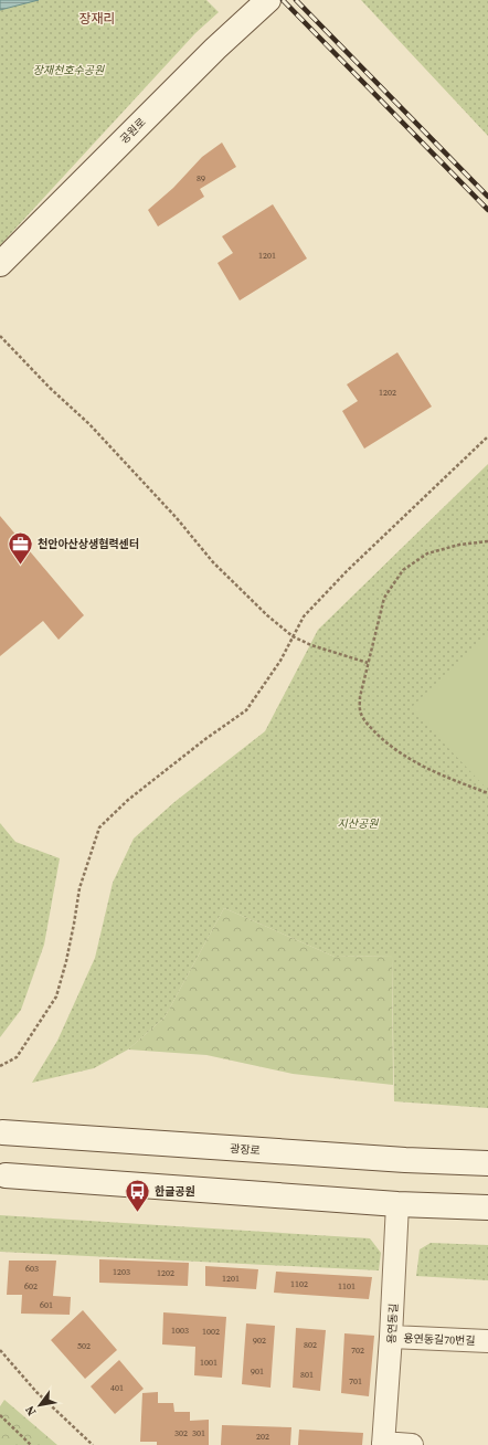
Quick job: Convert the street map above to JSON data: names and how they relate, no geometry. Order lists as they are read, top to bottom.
{
  "streets": {
    "main road": ["공원로", "광장로"],
    "street": ["용연동길", "용연동길70번길"]
  },
  "crossings": [
    ["용연동길", "용연동길70번길"]
  ],
  "districts": ["장재리"],
  "parks": ["장재천호수공원", "지산공원"],
  "places": {
    "office": ["천안아산상생협력센터"],
    "bus stop": ["한글공원"]
  },
  "house_numbers": [
    "89",
    "1201",
    "1202",
    "603",
    "1203",
    "1202",
    "1201",
    "1102",
    "602",
    "1101",
    "601",
    "1003",
    "1002",
    "902",
    "802",
    "502",
    "702",
    "1001",
    "901",
    "801",
    "701",
    "401",
    "302",
    "301",
    "202"
  ],
  "north": "bottom left"
}
